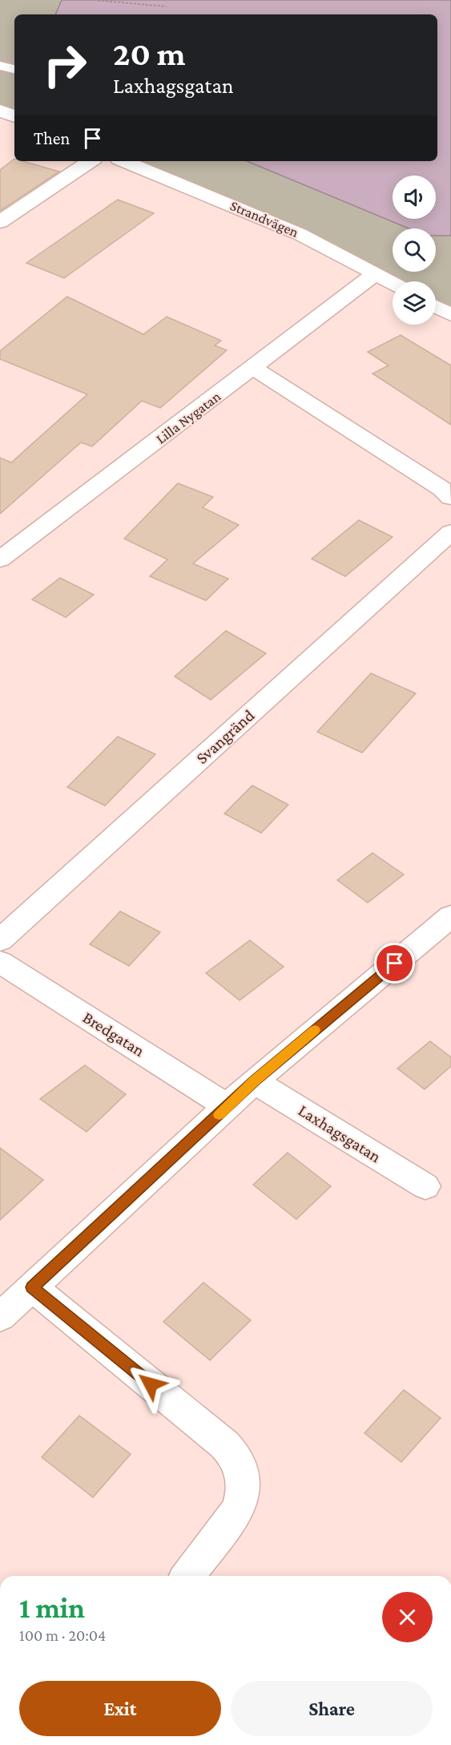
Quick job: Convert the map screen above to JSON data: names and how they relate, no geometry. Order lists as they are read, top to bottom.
{
  "streets": {
    "street": [
      "Strandvägen",
      "Lilla Nygatan",
      "Svangränd",
      "Bredgatan",
      "Laxhagsgatan"
    ]
  },
  "crossings": [
    ["Strandvägen", "Lilla Nygatan"]
  ],
  "page": {
    "turn": ["20 m", "Laxhagsgatan"],
    "then": "Then",
    "heading": ["1 min", "100 m · 20:04"],
    "buttons": ["Exit", "Share"]
  }
}
